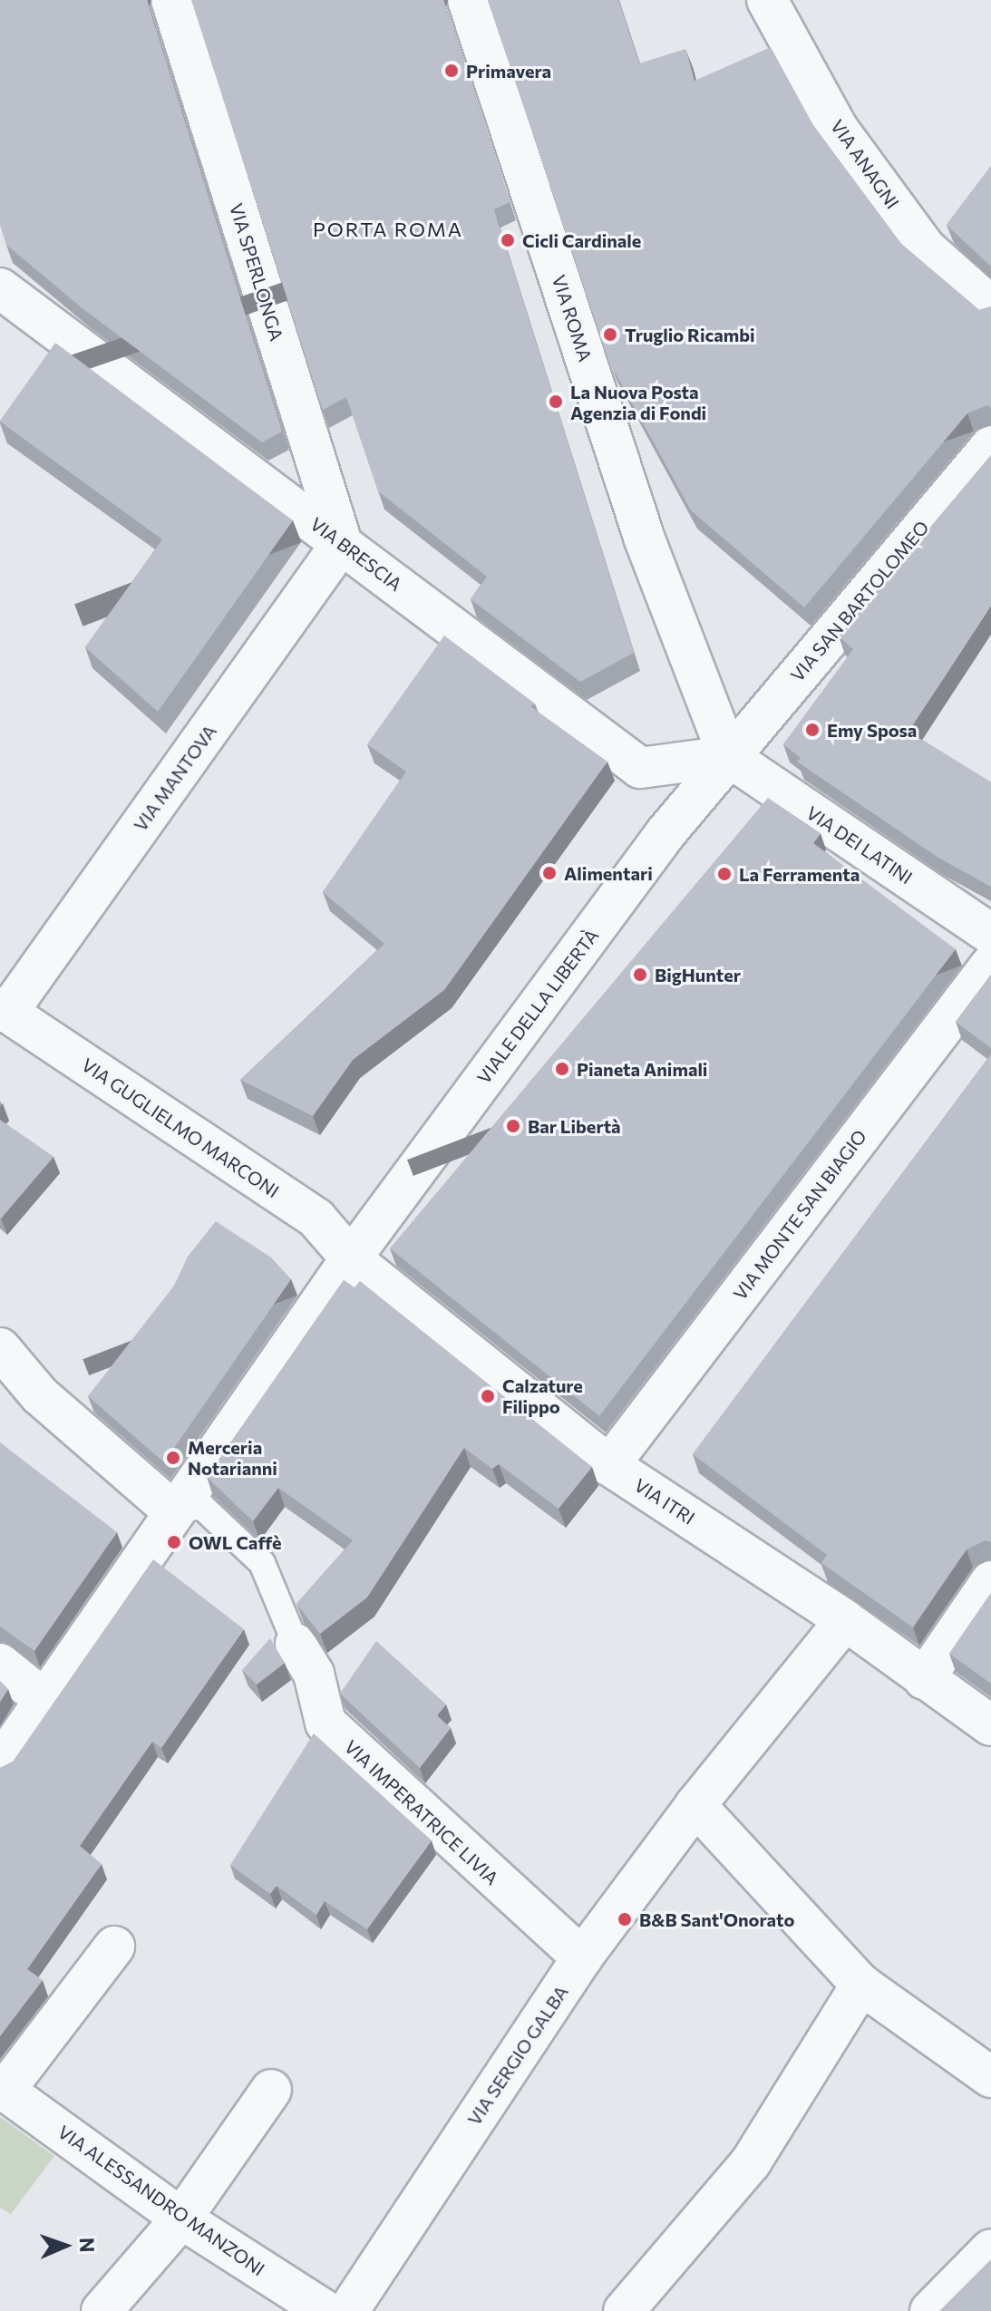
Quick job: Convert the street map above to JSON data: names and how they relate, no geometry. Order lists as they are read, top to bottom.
{
  "streets": {
    "street": [
      "VIA ANAGNI",
      "VIA SPERLONGA",
      "VIA ROMA",
      "VIA BRESCIA",
      "VIA SAN BARTOLOMEO",
      "VIA MANTOVA",
      "VIA DEI LATINI",
      "VIALE DELLA LIBERTÀ",
      "VIA GUGLIELMO MARCONI",
      "VIA MONTE SAN BIAGIO",
      "VIA ITRI",
      "VIA IMPERATRICE LIVIA",
      "VIA SERGIO GALBA",
      "VIA ALESSANDRO MANZONI"
    ]
  },
  "crossings": [
    ["VIA SPERLONGA", "VIA BRESCIA"],
    ["VIA SPERLONGA", "VIA MANTOVA"],
    ["VIA ROMA", "VIA BRESCIA"],
    ["VIA ROMA", "VIA SAN BARTOLOMEO"],
    ["VIA ROMA", "VIA DEI LATINI"],
    ["VIA ROMA", "VIALE DELLA LIBERTÀ"],
    ["VIA BRESCIA", "VIA SAN BARTOLOMEO"],
    ["VIA BRESCIA", "VIA MANTOVA"],
    ["VIA BRESCIA", "VIA DEI LATINI"],
    ["VIA BRESCIA", "VIALE DELLA LIBERTÀ"],
    ["VIA SAN BARTOLOMEO", "VIA DEI LATINI"],
    ["VIA SAN BARTOLOMEO", "VIALE DELLA LIBERTÀ"],
    ["VIA MANTOVA", "VIA GUGLIELMO MARCONI"],
    ["VIA DEI LATINI", "VIALE DELLA LIBERTÀ"],
    ["VIALE DELLA LIBERTÀ", "VIA GUGLIELMO MARCONI"],
    ["VIALE DELLA LIBERTÀ", "VIA ITRI"],
    ["VIA GUGLIELMO MARCONI", "VIA ITRI"],
    ["VIA MONTE SAN BIAGIO", "VIA ITRI"],
    ["VIA ITRI", "VIA SERGIO GALBA"],
    ["VIA IMPERATRICE LIVIA", "VIA SERGIO GALBA"]
  ],
  "districts": ["PORTA ROMA"],
  "places": [
    "Primavera",
    "Cicli Cardinale",
    "Truglio Ricambi",
    "La Nuova Posta Agenzia di Fondi",
    "Emy Sposa",
    "Alimentari",
    "La Ferramenta",
    "BigHunter",
    "Pianeta Animali",
    "Bar Libertà",
    "Calzature Filippo",
    "Merceria Notarianni",
    "OWL Caffè",
    "B&B Sant'Onorato"
  ],
  "north": "right"
}
